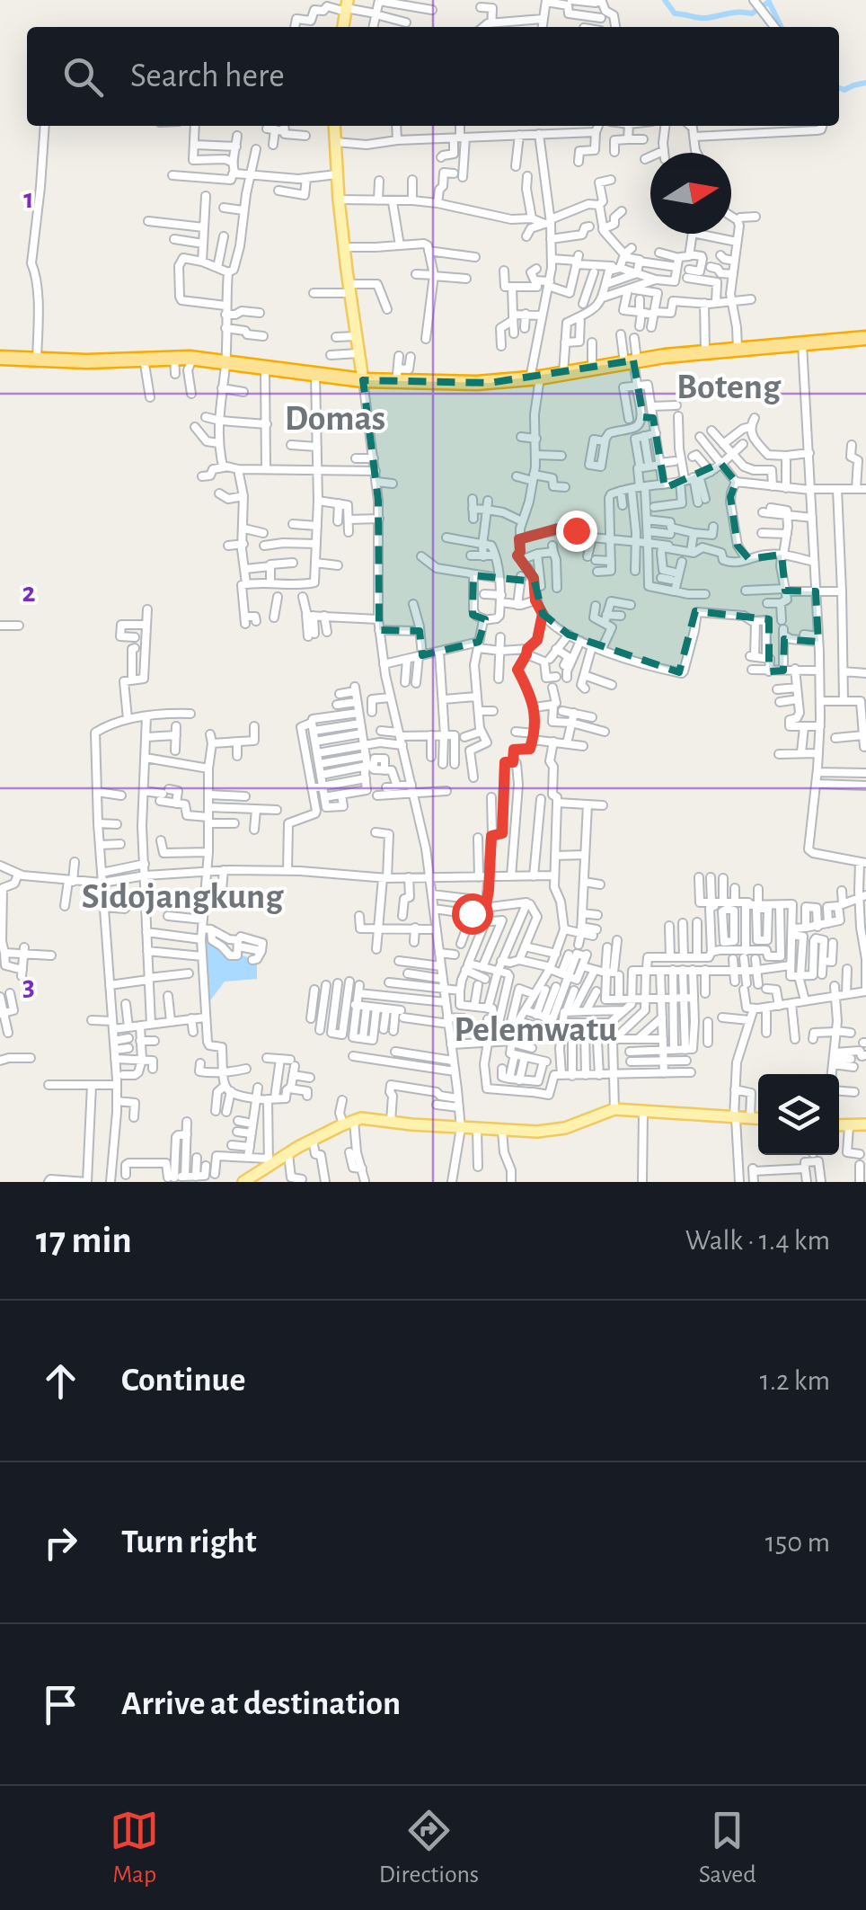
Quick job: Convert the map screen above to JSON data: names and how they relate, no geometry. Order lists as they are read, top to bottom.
{
  "districts": [
    "Boteng",
    "Domas",
    "Sidojangkung",
    "Pelemwatu"
  ],
  "north": "right",
  "page": {
    "search": "Search here",
    "heading": ["17 min", "Walk · 1.4 km"],
    "list": [
      ["Continue", "1.2 km"],
      ["Turn right", "150 m"],
      "Arrive at destination"
    ],
    "nav": ["Map", "Directions", "Saved"]
  },
  "grid": {
    "rows": ["1", "2", "3"]
  }
}
